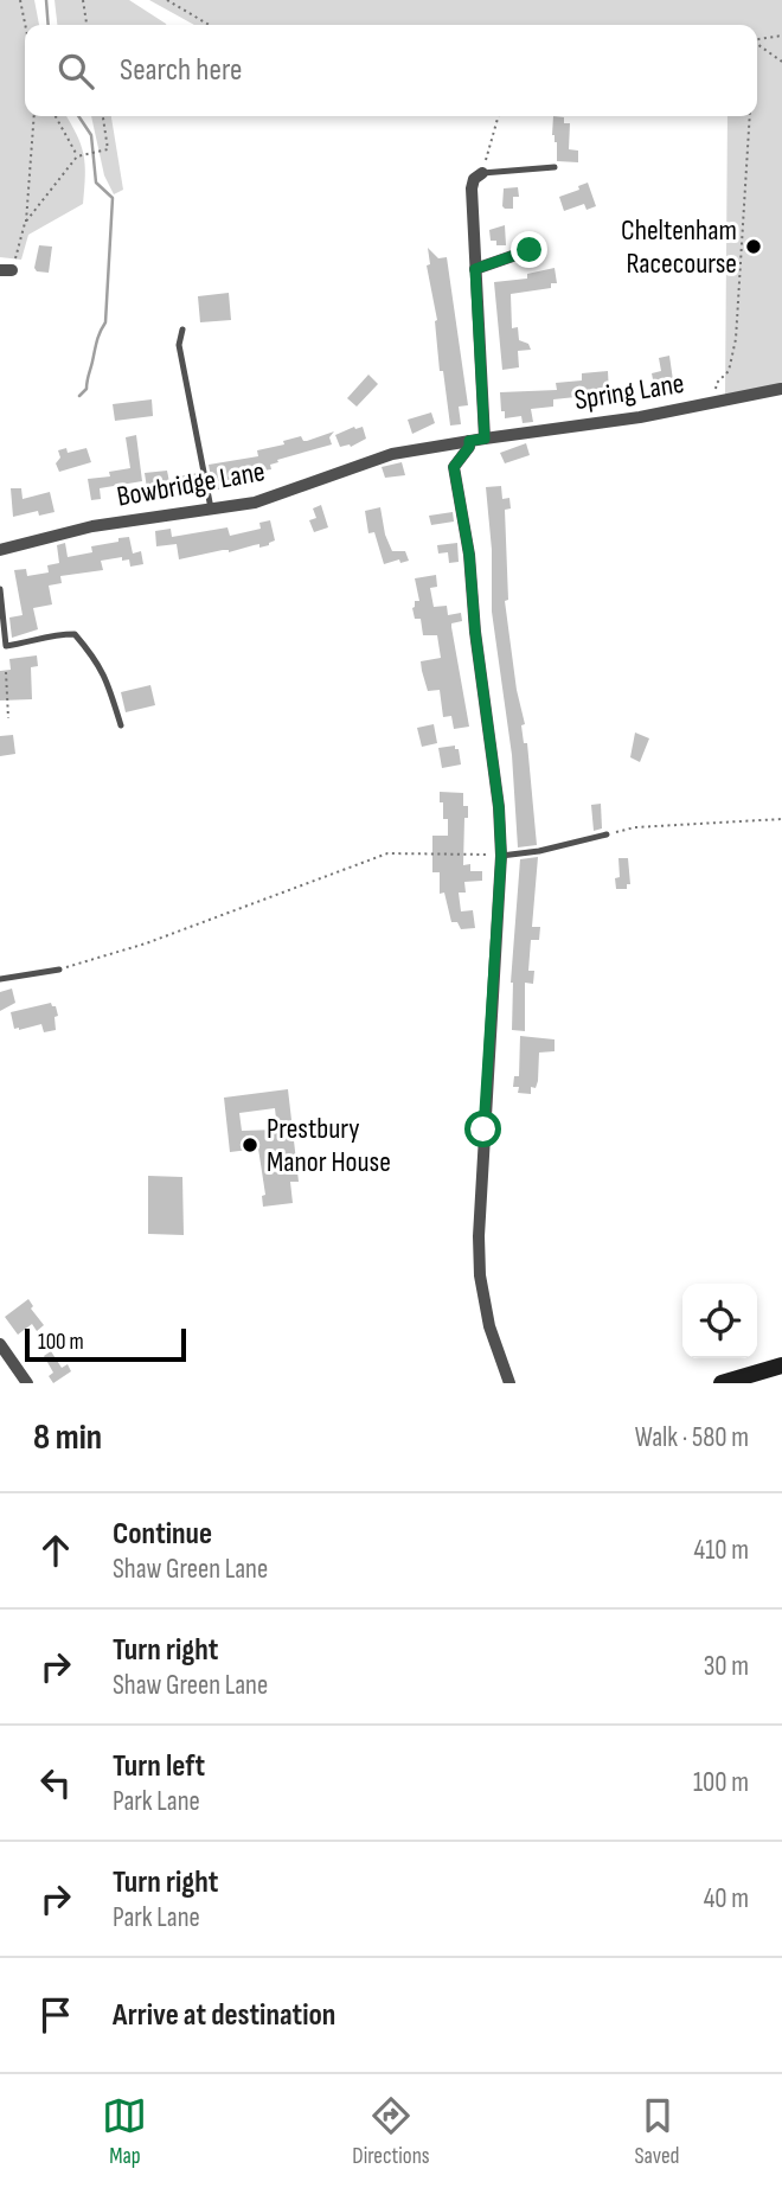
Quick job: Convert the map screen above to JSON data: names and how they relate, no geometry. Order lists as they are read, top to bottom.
{
  "streets": {
    "street": ["Spring Lane", "Bowbridge Lane"]
  },
  "crossings": [
    ["Spring Lane", "Bowbridge Lane"]
  ],
  "places": ["Cheltenham Racecourse", "Prestbury Manor House"],
  "scale_bar": "100 m",
  "page": {
    "search": "Search here",
    "scale": "100 m",
    "heading": ["8 min", "Walk · 580 m"],
    "list": [
      ["Continue", "Shaw Green Lane", "410 m"],
      ["Turn right", "Shaw Green Lane", "30 m"],
      ["Turn left", "Park Lane", "100 m"],
      ["Turn right", "Park Lane", "40 m"],
      "Arrive at destination"
    ],
    "nav": ["Map", "Directions", "Saved"]
  }
}
